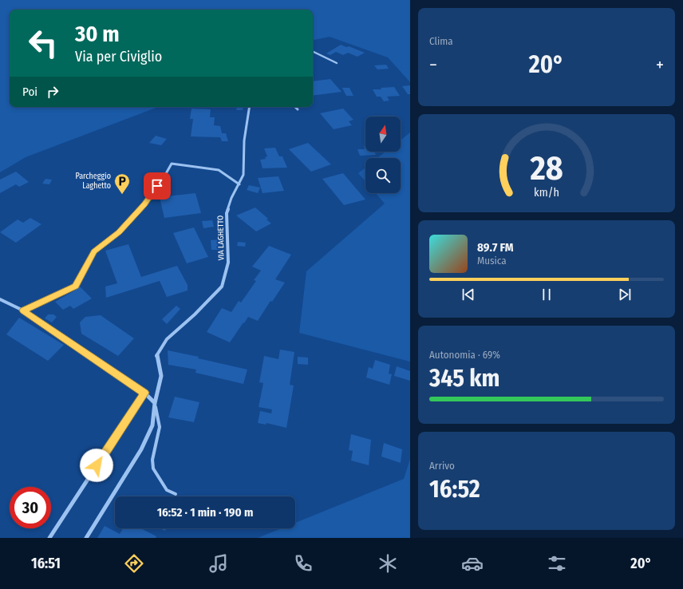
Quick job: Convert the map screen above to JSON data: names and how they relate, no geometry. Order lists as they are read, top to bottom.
{
  "streets": {
    "street": ["VIA LAGHETTO"]
  },
  "places": {
    "parking": ["Parcheggio Laghetto"]
  },
  "north": "top",
  "page": {
    "tile": [
      "Clima",
      ["Autonomia · 69%", "345 km"],
      ["Arrivo", "16:52"]
    ],
    "turn": ["30 m", "Via per Civiglio"],
    "heat": ["−", "20°", "+"],
    "then": "Poi",
    "song": ["89.7 FM", "Musica"],
    "limit": "30",
    "trip": "16:52 · 1 min · 190 m",
    "tabs": ["16:51", "20°"],
    "gauge": ["28", "km/h"]
  }
}
